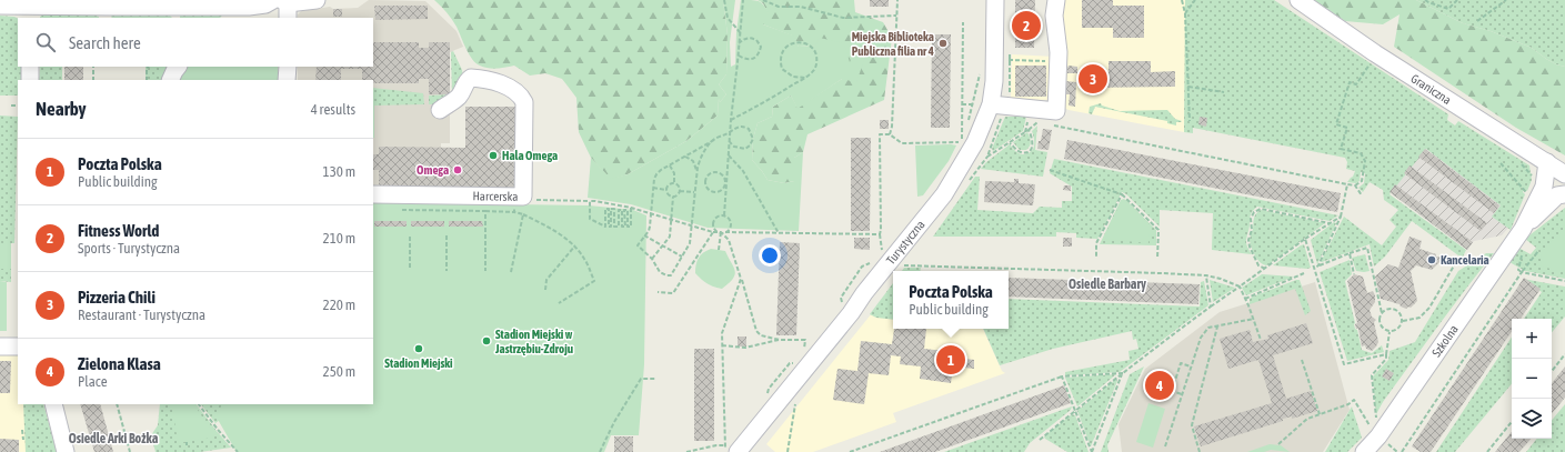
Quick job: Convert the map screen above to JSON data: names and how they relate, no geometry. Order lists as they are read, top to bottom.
{
  "streets": {
    "street": [
      "Graniczna",
      "Harcerska",
      "Turystyczna",
      "Szkolna"
    ]
  },
  "crossings": [
    ["Graniczna", "Szkolna"]
  ],
  "districts": ["Osiedle Barbary", "Osiedle Arki Bożka"],
  "places": [
    "Miejska Biblioteka Publiczna filia nr 4",
    "Hala Omega",
    "Omega",
    "Kancelaria",
    "Stadion Miejski w Jastrzębiu-Zdroju",
    "Stadion Miejski"
  ],
  "page": {
    "pins": [
      "2",
      "3",
      "1",
      "4"
    ],
    "search": "Search here",
    "heading": ["Nearby", "4 results"],
    "list": [
      {
        "mark": "1",
        "name": "Poczta Polska",
        "note": "Public building",
        "value": "130 m"
      },
      {
        "mark": "2",
        "name": "Fitness World",
        "note": "Sports · Turystyczna",
        "value": "210 m"
      },
      {
        "mark": "3",
        "name": "Pizzeria Chili",
        "note": "Restaurant · Turystyczna",
        "value": "220 m"
      },
      {
        "mark": "4",
        "name": "Zielona Klasa",
        "note": "Place",
        "value": "250 m"
      }
    ],
    "popup": ["Poczta Polska", "Public building"],
    "map_buttons": ["+", "−"]
  }
}
